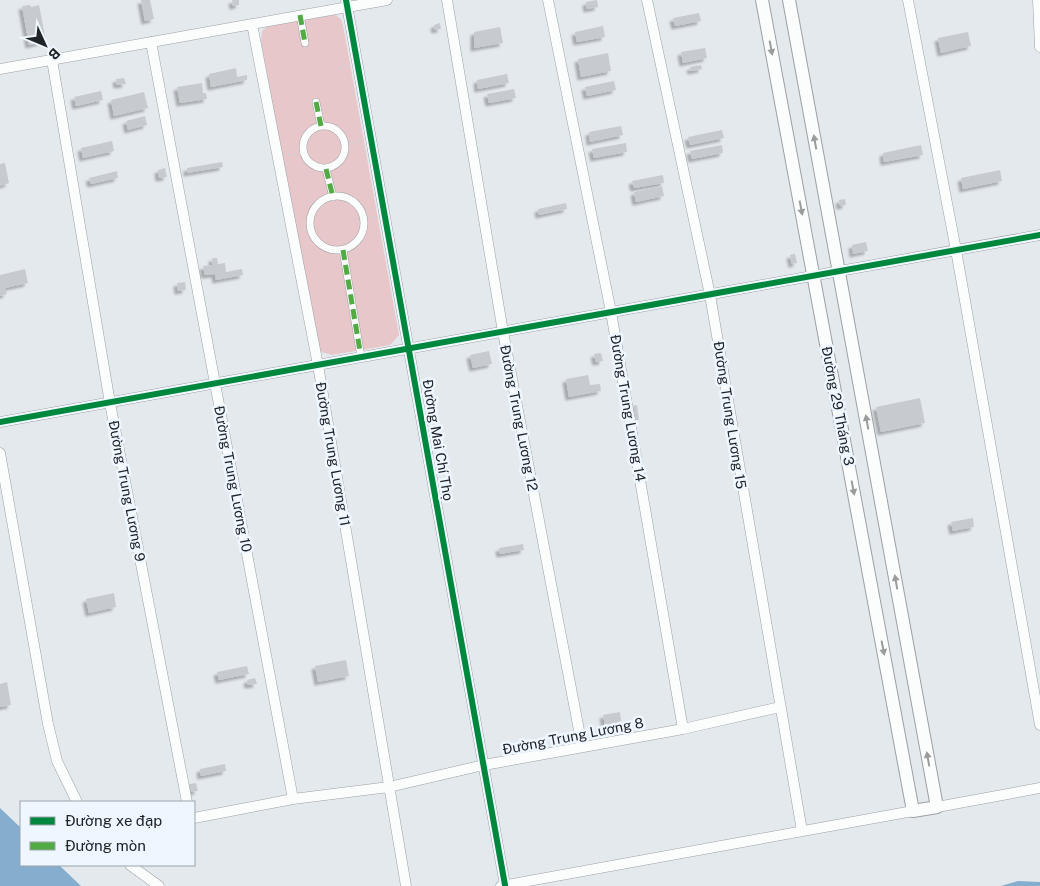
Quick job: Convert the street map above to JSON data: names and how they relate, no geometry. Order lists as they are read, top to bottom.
{
  "streets": {
    "street": [
      "Đường 29 Tháng 3",
      "Đường Trung Lương 14",
      "Đường Trung Lương 15",
      "Đường Trung Lương 12",
      "Đường Mai Chí Thọ",
      "Đường Trung Lương 11",
      "Đường Trung Lương 10",
      "Đường Trung Lương 9",
      "Đường Trung Lương 8"
    ]
  },
  "crossings": [
    ["Đường Trung Lương 14", "Đường Trung Lương 8"],
    ["Đường Trung Lương 15", "Đường Trung Lương 8"],
    ["Đường Trung Lương 12", "Đường Trung Lương 8"],
    ["Đường Mai Chí Thọ", "Đường Trung Lương 8"],
    ["Đường Trung Lương 11", "Đường Trung Lương 8"],
    ["Đường Trung Lương 10", "Đường Trung Lương 8"]
  ],
  "legend": ["Đường xe đạp", "Đường mòn"],
  "north": "bottom right"
}
